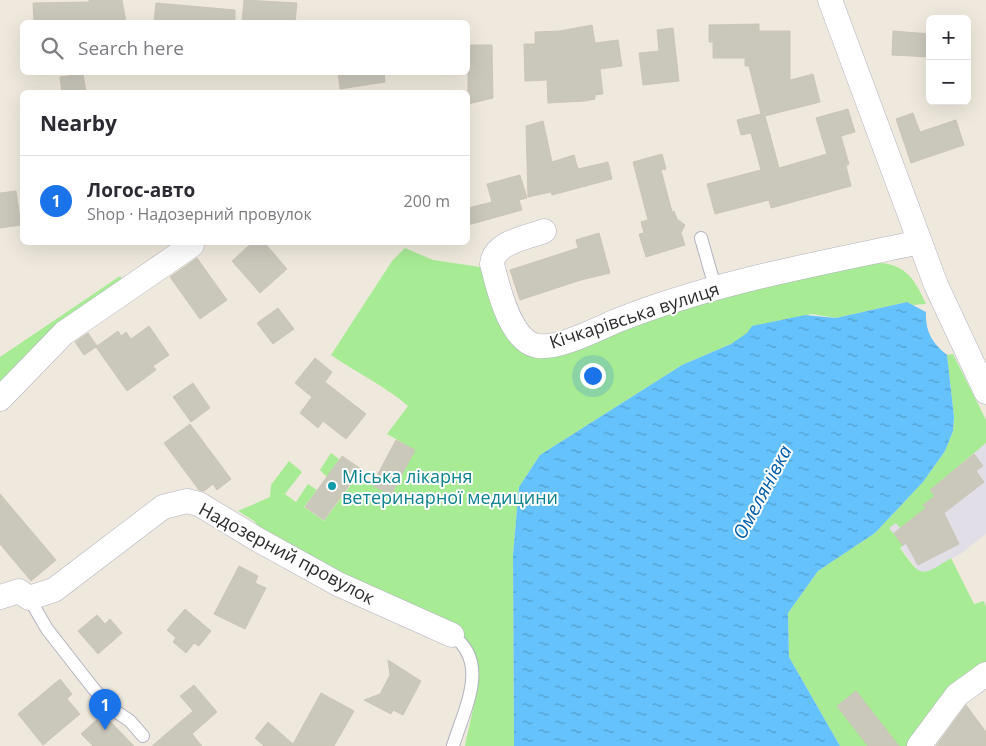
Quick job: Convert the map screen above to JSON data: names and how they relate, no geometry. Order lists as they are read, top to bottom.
{
  "streets": {
    "street": ["Кічкарівська вулиця", "Надозерний провулок"]
  },
  "water": ["Омелянівка"],
  "places": ["Міська лікарня ветеринарної медицини"],
  "page": {
    "map_buttons": ["+", "−"],
    "search": "Search here",
    "heading": "Nearby",
    "list": [
      {
        "mark": "1",
        "name": "Логос-авто",
        "note": "Shop · Надозерний провулок",
        "value": "200 m"
      }
    ],
    "pins": "1"
  }
}
